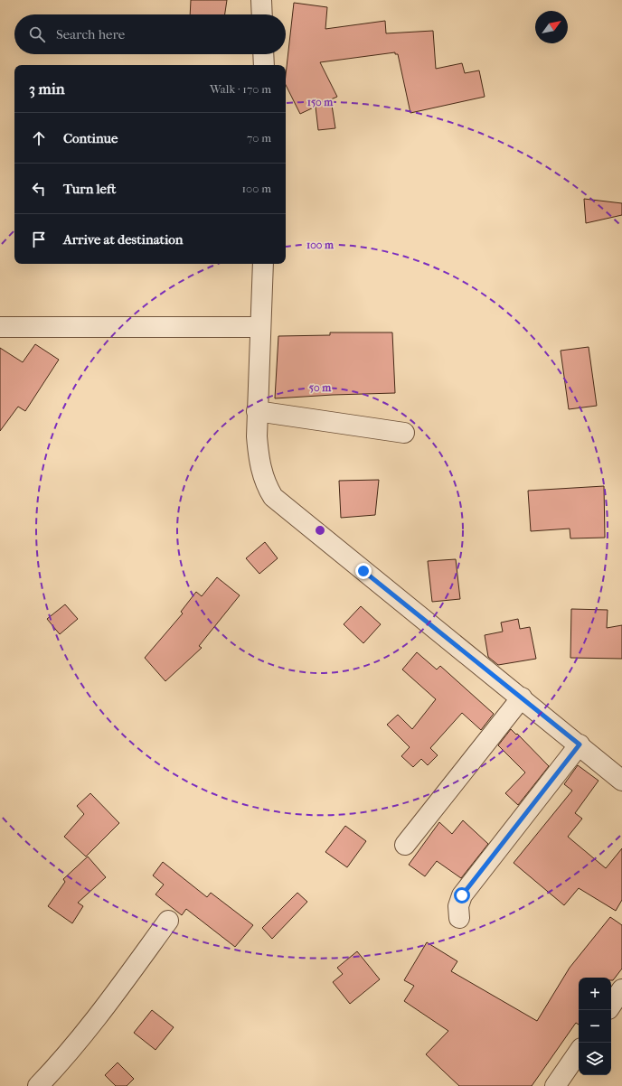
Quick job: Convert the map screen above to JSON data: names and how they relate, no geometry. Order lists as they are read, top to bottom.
{
  "north": "top right",
  "page": {
    "search": "Search here",
    "heading": ["3 min", "Walk · 170 m"],
    "list": [
      ["Continue", "70 m"],
      ["Turn left", "100 m"],
      "Arrive at destination"
    ],
    "map_buttons": ["+", "−"]
  },
  "rings": ["150 m", "100 m", "50 m"]
}
